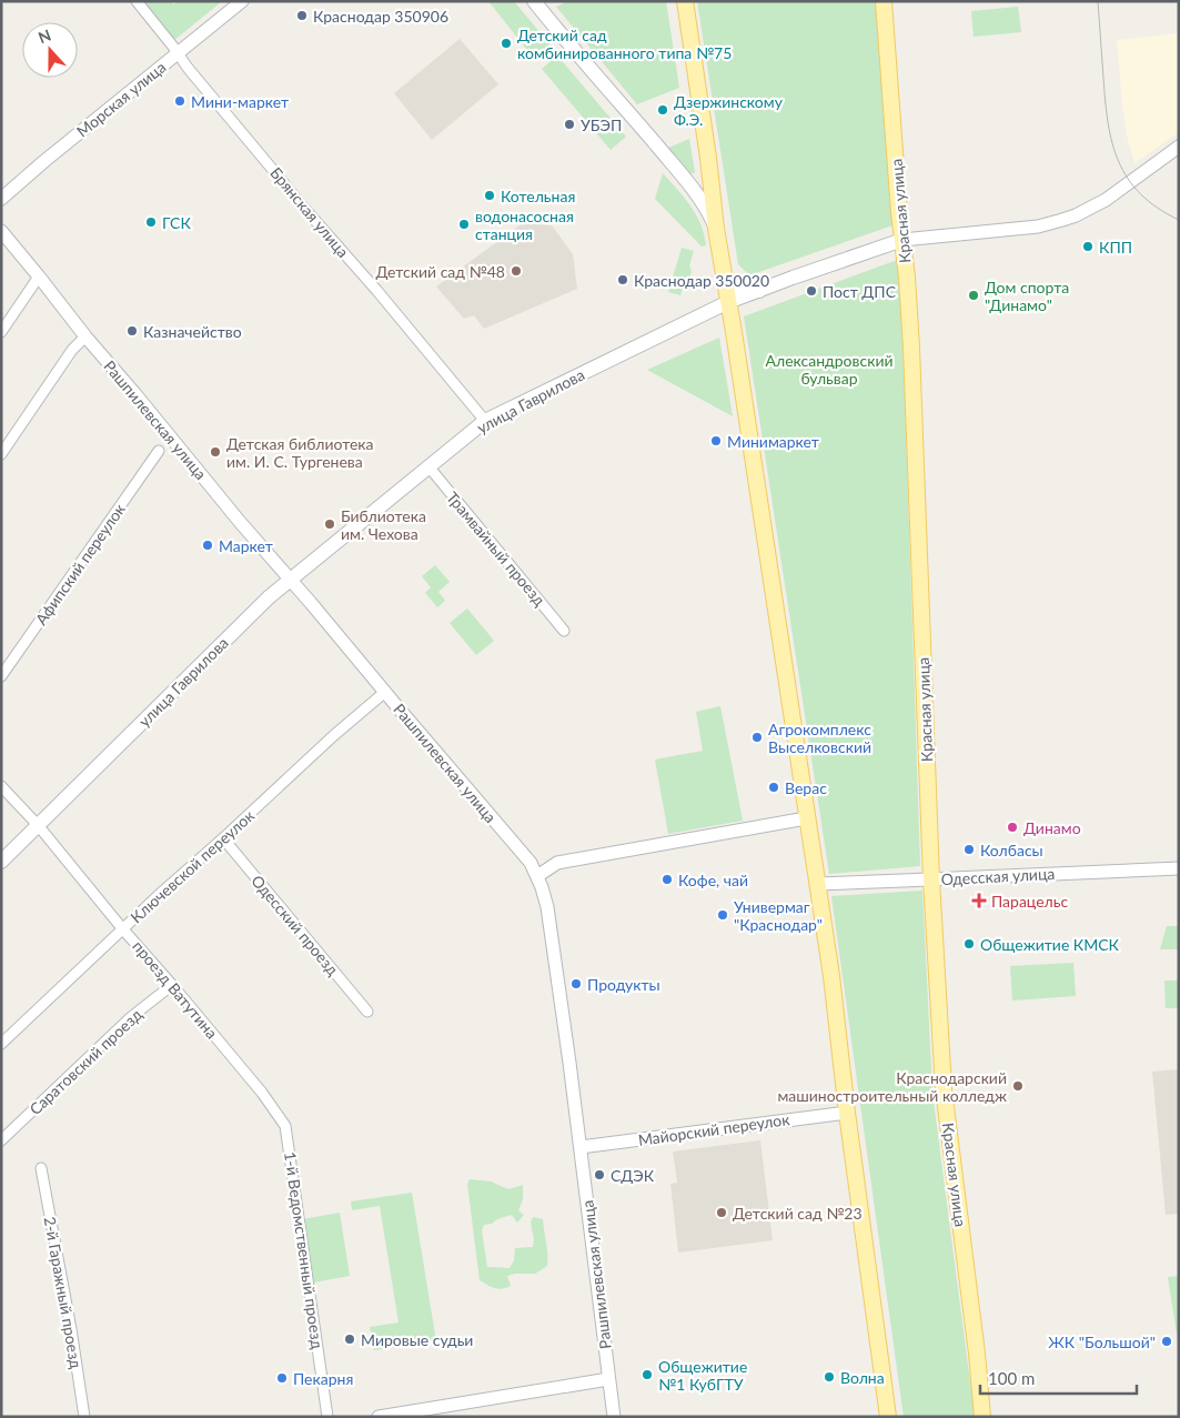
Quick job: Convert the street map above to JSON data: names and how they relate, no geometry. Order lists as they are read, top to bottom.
{
  "streets": {
    "main road": ["Красная улица", "улица Гаврилова"],
    "street": [
      "Морская улица",
      "Брянская улица",
      "Рашпилевская улица",
      "Трамвайный проезд",
      "Афипский переулок",
      "Ключевской переулок",
      "Одесская улица",
      "Одесский проезд",
      "проезд Ватутина",
      "Саратовский проезд",
      "Майорский переулок",
      "1-й Ведомственный проезд",
      "2-й Гаражный проезд"
    ]
  },
  "crossings": [
    ["Морская улица", "Брянская улица"],
    ["Красная улица", "улица Гаврилова"],
    ["Красная улица", "Одесская улица"],
    ["Брянская улица", "улица Гаврилова"],
    ["улица Гаврилова", "Рашпилевская улица"],
    ["улица Гаврилова", "Трамвайный проезд"],
    ["улица Гаврилова", "проезд Ватутина"],
    ["Рашпилевская улица", "Ключевской переулок"],
    ["Рашпилевская улица", "Майорский переулок"],
    ["Ключевской переулок", "Одесский проезд"],
    ["Ключевской переулок", "проезд Ватутина"],
    ["проезд Ватутина", "Саратовский проезд"],
    ["проезд Ватутина", "1-й Ведомственный проезд"]
  ],
  "parks": ["Александровский бульвар"],
  "places": {
    "other": [
      "Краснодар 350906",
      "Детский сад комбинированного типа №75",
      "Мини-маркет",
      "Дзержинскому Ф.Э.",
      "УБЭП",
      "Котельная",
      "ГСК",
      "водонасосная станция",
      "КПП",
      "Детский сад №48",
      "Краснодар 350020",
      "Пост ДПС",
      "Дом спорта \"Динамо\"",
      "Казначейство",
      "Минимаркет",
      "Детская библиотека им. И. С. Тургенева",
      "Библиотека им. Чехова",
      "Маркет",
      "Агрокомплекс Выселковский",
      "Верас",
      "Динамо",
      "Колбасы",
      "Кофе, чай",
      "Универмаг \"Краснодар\"",
      "Общежитие КМСК",
      "Продукты",
      "Краснодарский машиностроительный колледж",
      "СДЭК",
      "Детский сад №23",
      "Мировые судьи",
      "ЖК \"Большой\"",
      "Общежитие №1 КубГТУ",
      "Волна",
      "Пекарня"
    ],
    "health": ["Парацельс"]
  },
  "scale_bar": "100 m",
  "north": "top"
}
